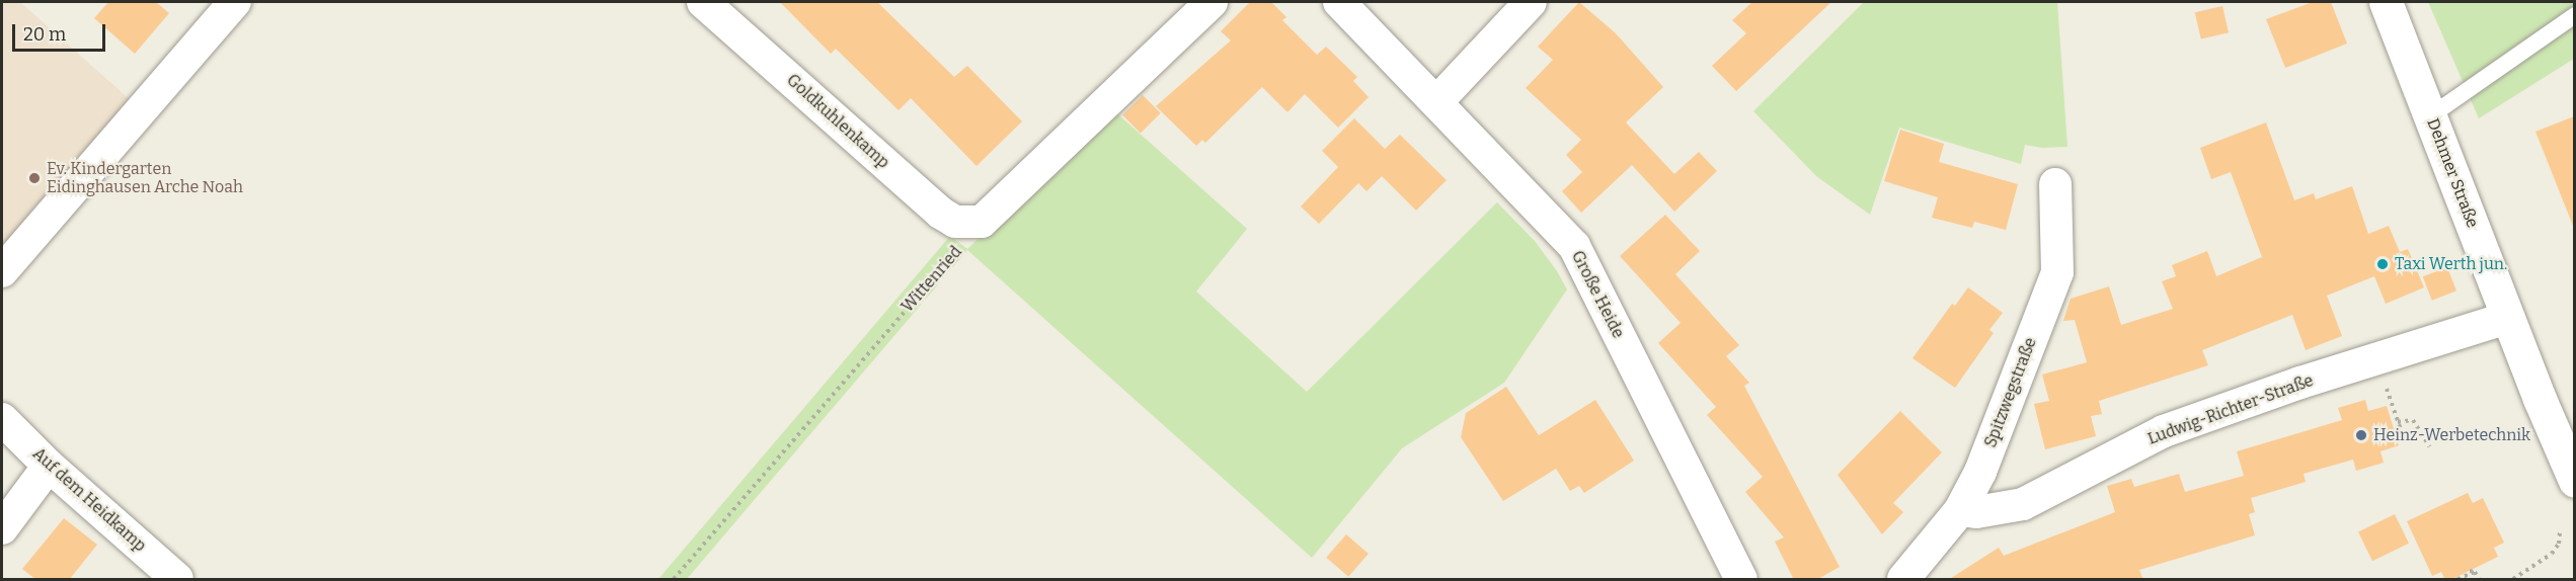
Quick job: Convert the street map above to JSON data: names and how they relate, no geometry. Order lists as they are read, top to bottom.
{
  "streets": {
    "street": [
      "Goldkuhlenkamp",
      "Dehmer Straße",
      "Große Heide",
      "Spitzwegstraße",
      "Ludwig-Richter-Straße",
      "Auf dem Heidkamp"
    ],
    "path": ["Wittenried"]
  },
  "crossings": [
    ["Goldkuhlenkamp", "Wittenried"],
    ["Dehmer Straße", "Ludwig-Richter-Straße"],
    ["Spitzwegstraße", "Ludwig-Richter-Straße"]
  ],
  "places": ["Ev. Kindergarten Eidinghausen Arche Noah", "Taxi Werth jun.", "Heinz-Werbetechnik"],
  "scale_bar": "20 m"
}
